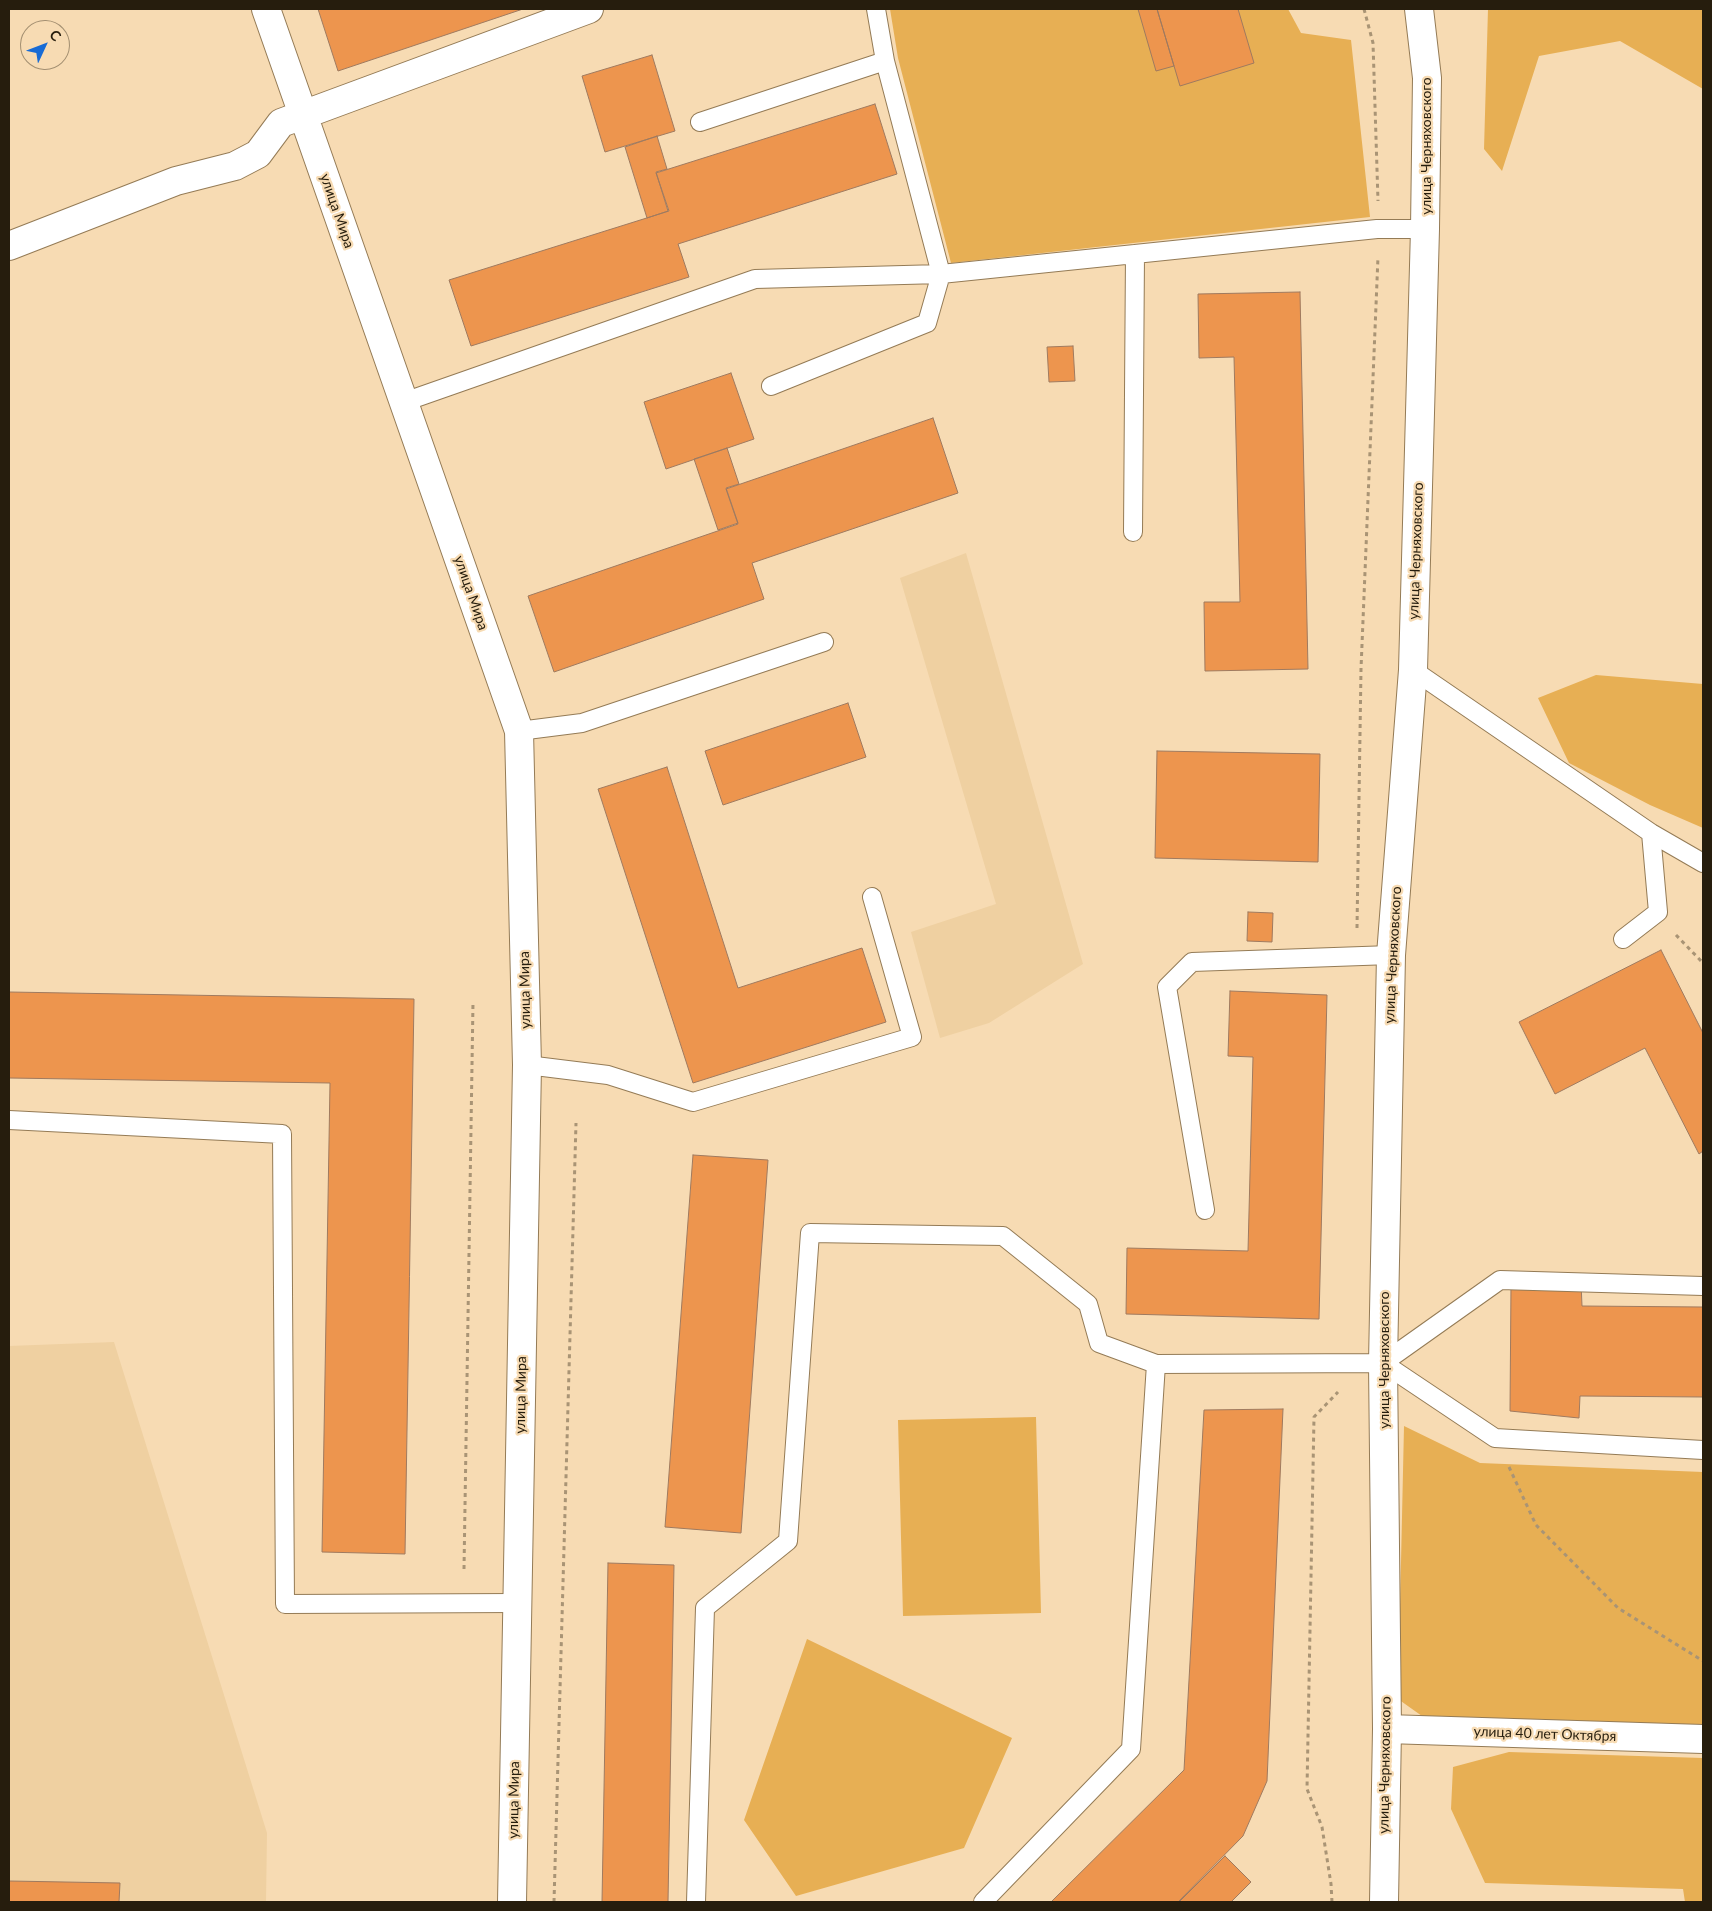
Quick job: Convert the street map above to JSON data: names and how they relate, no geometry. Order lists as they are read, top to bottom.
{
  "streets": {
    "street": ["улица Черняховского", "улица Мира", "улица 40 лет Октября"]
  },
  "crossings": [
    ["улица Черняховского", "улица 40 лет Октября"]
  ],
  "north": "top right"
}
